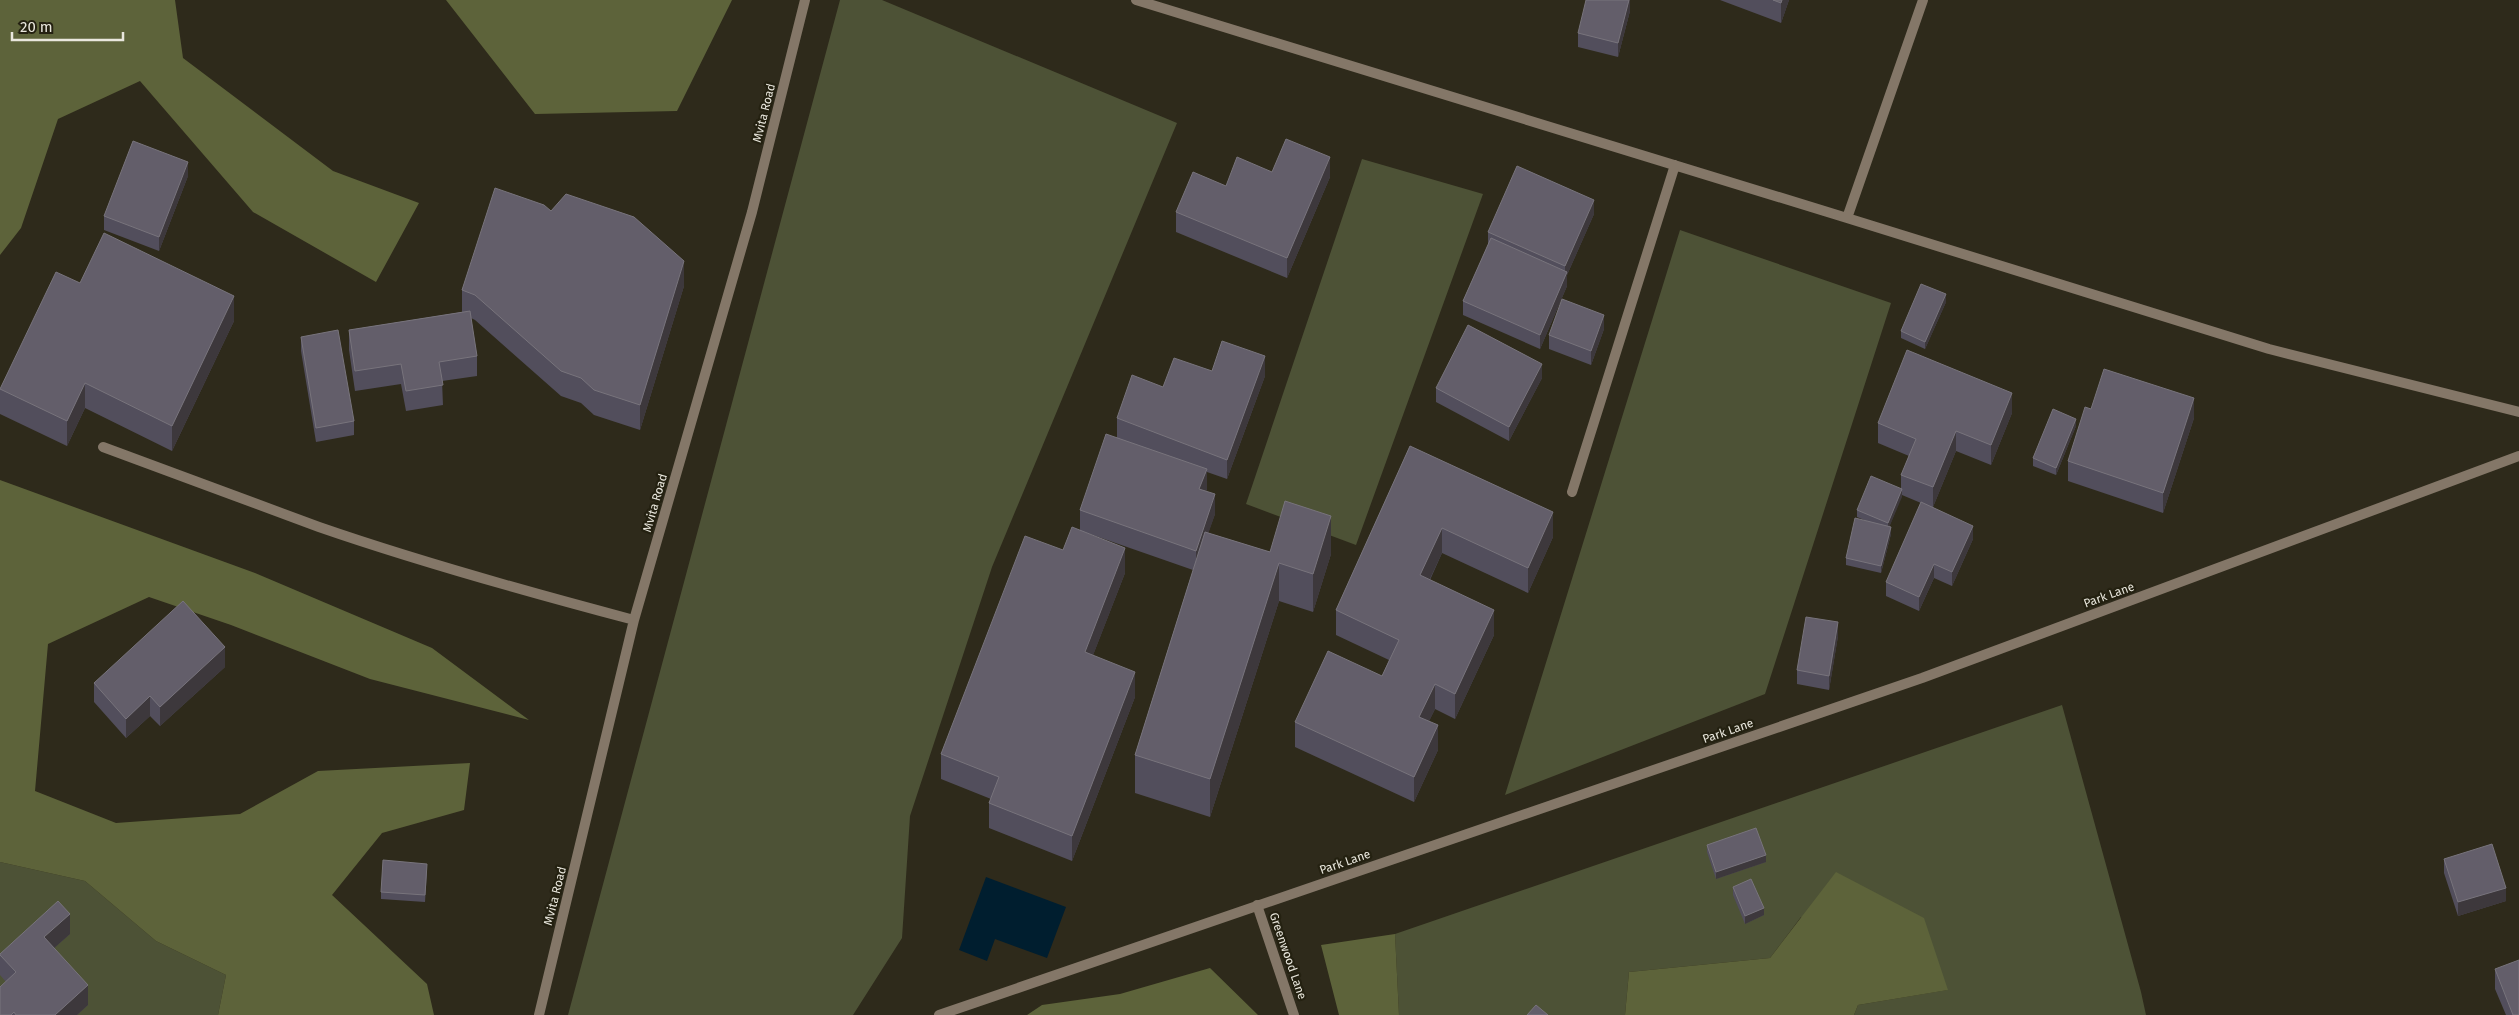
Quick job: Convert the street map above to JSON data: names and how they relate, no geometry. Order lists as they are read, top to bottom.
{
  "streets": {
    "street": ["Mvita Road", "Park Lane", "Greenwood Lane"]
  },
  "crossings": [
    ["Park Lane", "Greenwood Lane"]
  ],
  "scale_bar": "20 m"
}
